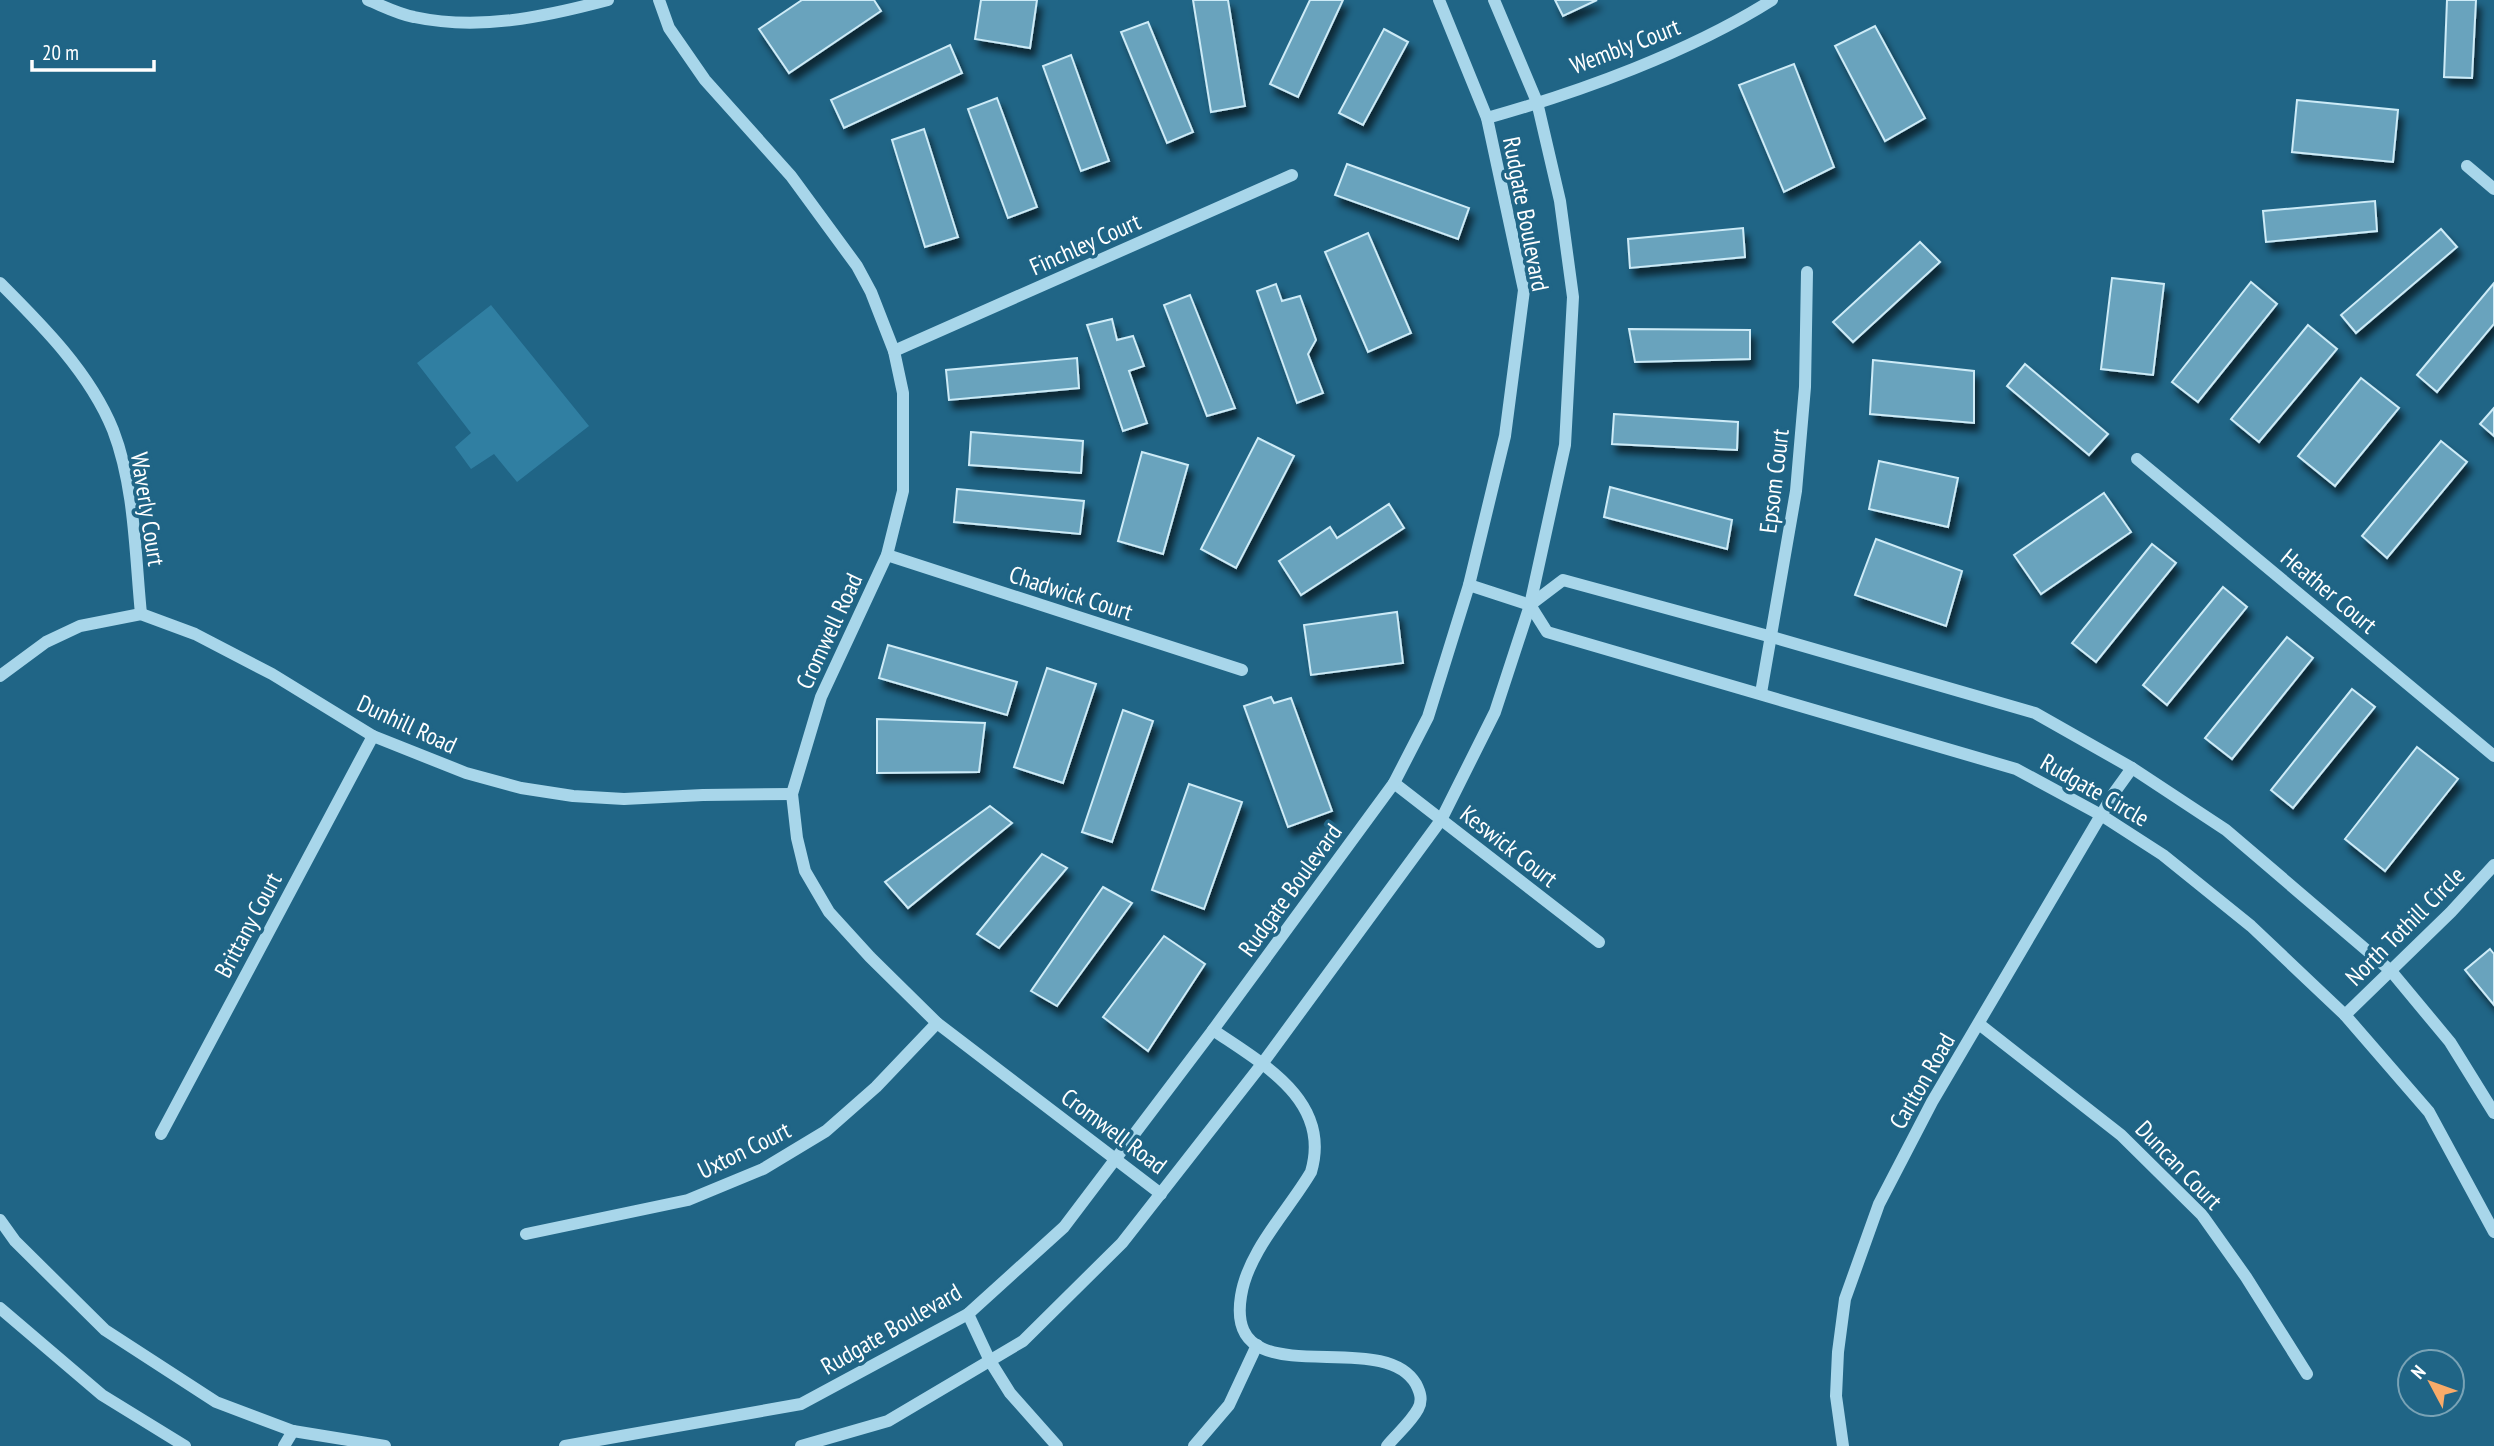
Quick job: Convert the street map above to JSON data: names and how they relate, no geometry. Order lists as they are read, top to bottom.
{
  "streets": {
    "street": [
      "Wembly Court",
      "Rudgate Boulevard",
      "Finchley Court",
      "Epsom Court",
      "Waverly Court",
      "Heather Court",
      "Chadwick Court",
      "Cromwell Road",
      "Dunhill Road",
      "Rudgate Circle",
      "Keswick Court",
      "Brittany Court",
      "North Tothill Circle",
      "Carlton Road",
      "Uxton Court",
      "Duncan Court"
    ]
  },
  "crossings": [
    ["Wembly Court", "Rudgate Boulevard"],
    ["Rudgate Boulevard", "Cromwell Road"],
    ["Rudgate Boulevard", "Rudgate Circle"],
    ["Rudgate Boulevard", "Keswick Court"],
    ["Finchley Court", "Cromwell Road"],
    ["Epsom Court", "Rudgate Circle"],
    ["Waverly Court", "Dunhill Road"],
    ["Chadwick Court", "Cromwell Road"],
    ["Cromwell Road", "Dunhill Road"],
    ["Cromwell Road", "Uxton Court"],
    ["Dunhill Road", "Brittany Court"],
    ["Rudgate Circle", "North Tothill Circle"],
    ["Rudgate Circle", "Carlton Road"],
    ["Carlton Road", "Duncan Court"]
  ],
  "scale_bar": "20 m",
  "north": "top left"
}
